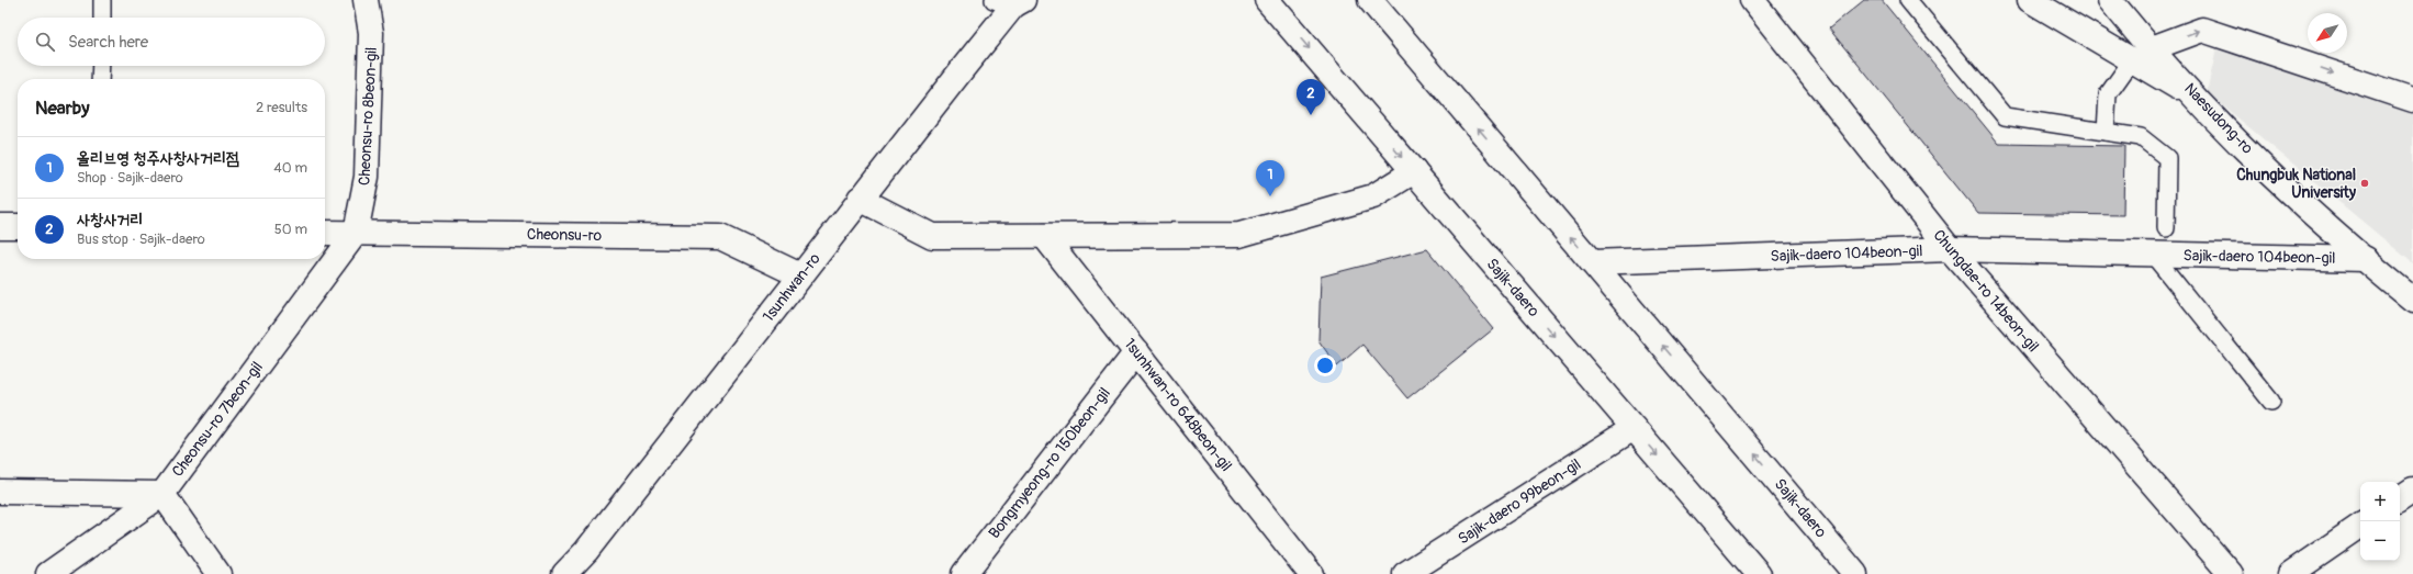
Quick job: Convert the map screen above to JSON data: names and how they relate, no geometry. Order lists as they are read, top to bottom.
{
  "streets": {
    "street": [
      "Cheonsu-ro 8beon-gil",
      "Naesudong-ro",
      "Cheonsu-ro",
      "Sajik-daero 104beon-gil",
      "1sunhwan-ro",
      "Sajik-daero",
      "Chungdae-ro 14beon-gil",
      "1sunhwan-ro 648beon-gil",
      "Cheonsu-ro 7beon-gil",
      "Bongmyeong-ro 150beon-gil",
      "Sajik-daero 99beon-gil"
    ]
  },
  "crossings": [
    ["Cheonsu-ro 8beon-gil", "Cheonsu-ro"],
    ["Cheonsu-ro 8beon-gil", "Cheonsu-ro 7beon-gil"],
    ["Naesudong-ro", "Sajik-daero 104beon-gil"],
    ["Cheonsu-ro", "1sunhwan-ro"],
    ["Cheonsu-ro", "Cheonsu-ro 7beon-gil"],
    ["Sajik-daero 104beon-gil", "Sajik-daero"],
    ["Sajik-daero 104beon-gil", "Chungdae-ro 14beon-gil"],
    ["Sajik-daero", "Sajik-daero 99beon-gil"],
    ["1sunhwan-ro 648beon-gil", "Bongmyeong-ro 150beon-gil"]
  ],
  "places": ["Chungbuk National University"],
  "north": "bottom left",
  "page": {
    "search": "Search here",
    "pins": ["2", "1"],
    "heading": ["Nearby", "2 results"],
    "list": [
      {
        "mark": "1",
        "name": "올리브영 청주사창사거리점",
        "note": "Shop · Sajik-daero",
        "value": "40 m"
      },
      {
        "mark": "2",
        "name": "사창사거리",
        "note": "Bus stop · Sajik-daero",
        "value": "50 m"
      }
    ],
    "map_buttons": ["+", "−"]
  }
}
